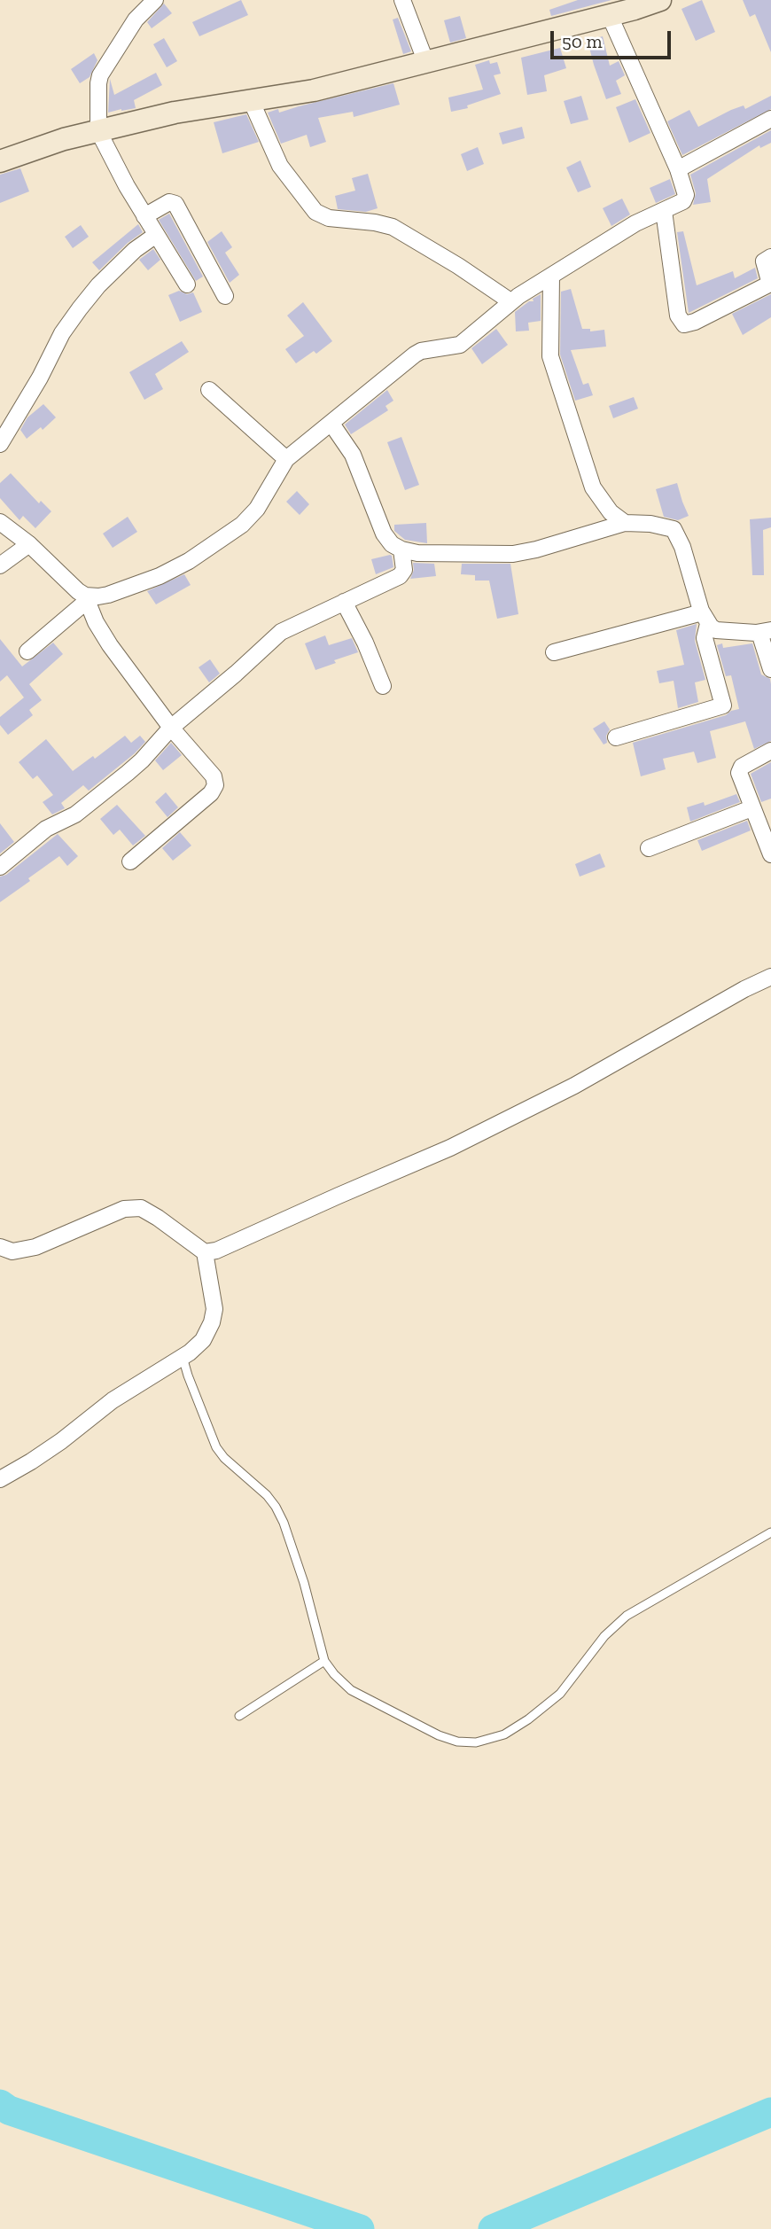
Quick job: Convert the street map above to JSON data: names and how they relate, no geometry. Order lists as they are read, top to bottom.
{
  "scale_bar": "50 m"
}
